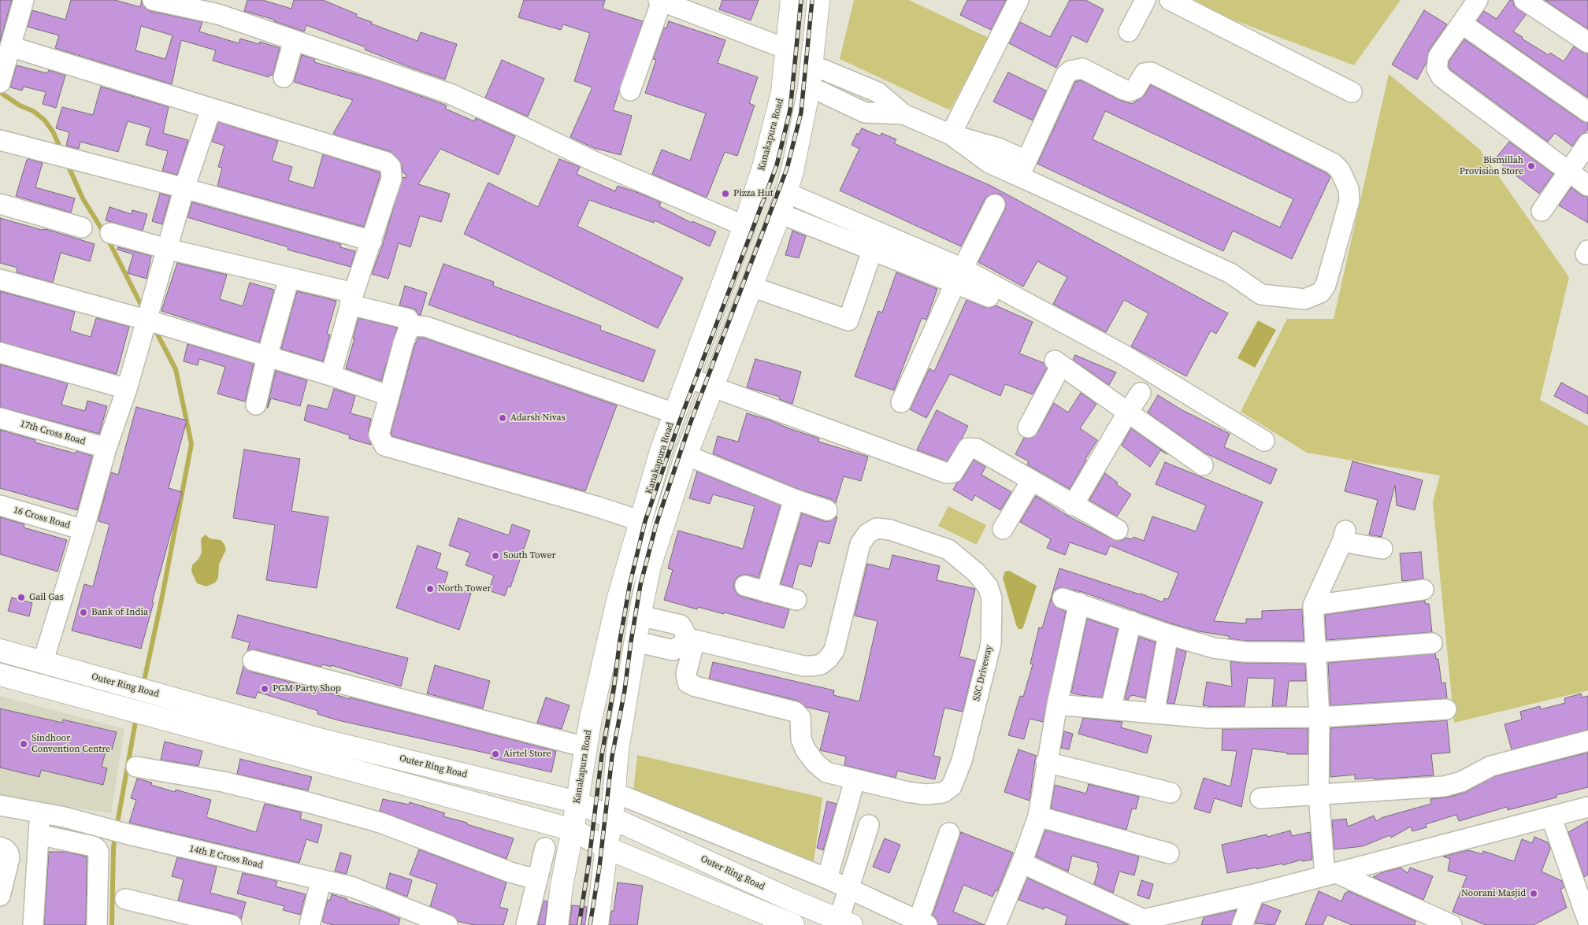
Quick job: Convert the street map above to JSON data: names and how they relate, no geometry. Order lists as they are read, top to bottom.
{
  "streets": {
    "main road": ["Kanakapura Road", "Outer Ring Road"],
    "street": [
      "17th Cross Road",
      "16 Cross Road",
      "SSC Driveway",
      "14th E Cross Road"
    ]
  },
  "crossings": [
    ["Kanakapura Road", "Outer Ring Road"]
  ],
  "places": [
    "Bismillah Provision Store",
    "Pizza Hut",
    "Adarsh Nivas",
    "South Tower",
    "North Tower",
    "Gail Gas",
    "Bank of India",
    "PGM Party Shop",
    "Sindhoor Convention Centre",
    "Airtel Store",
    "Noorani Masjid"
  ]
}
